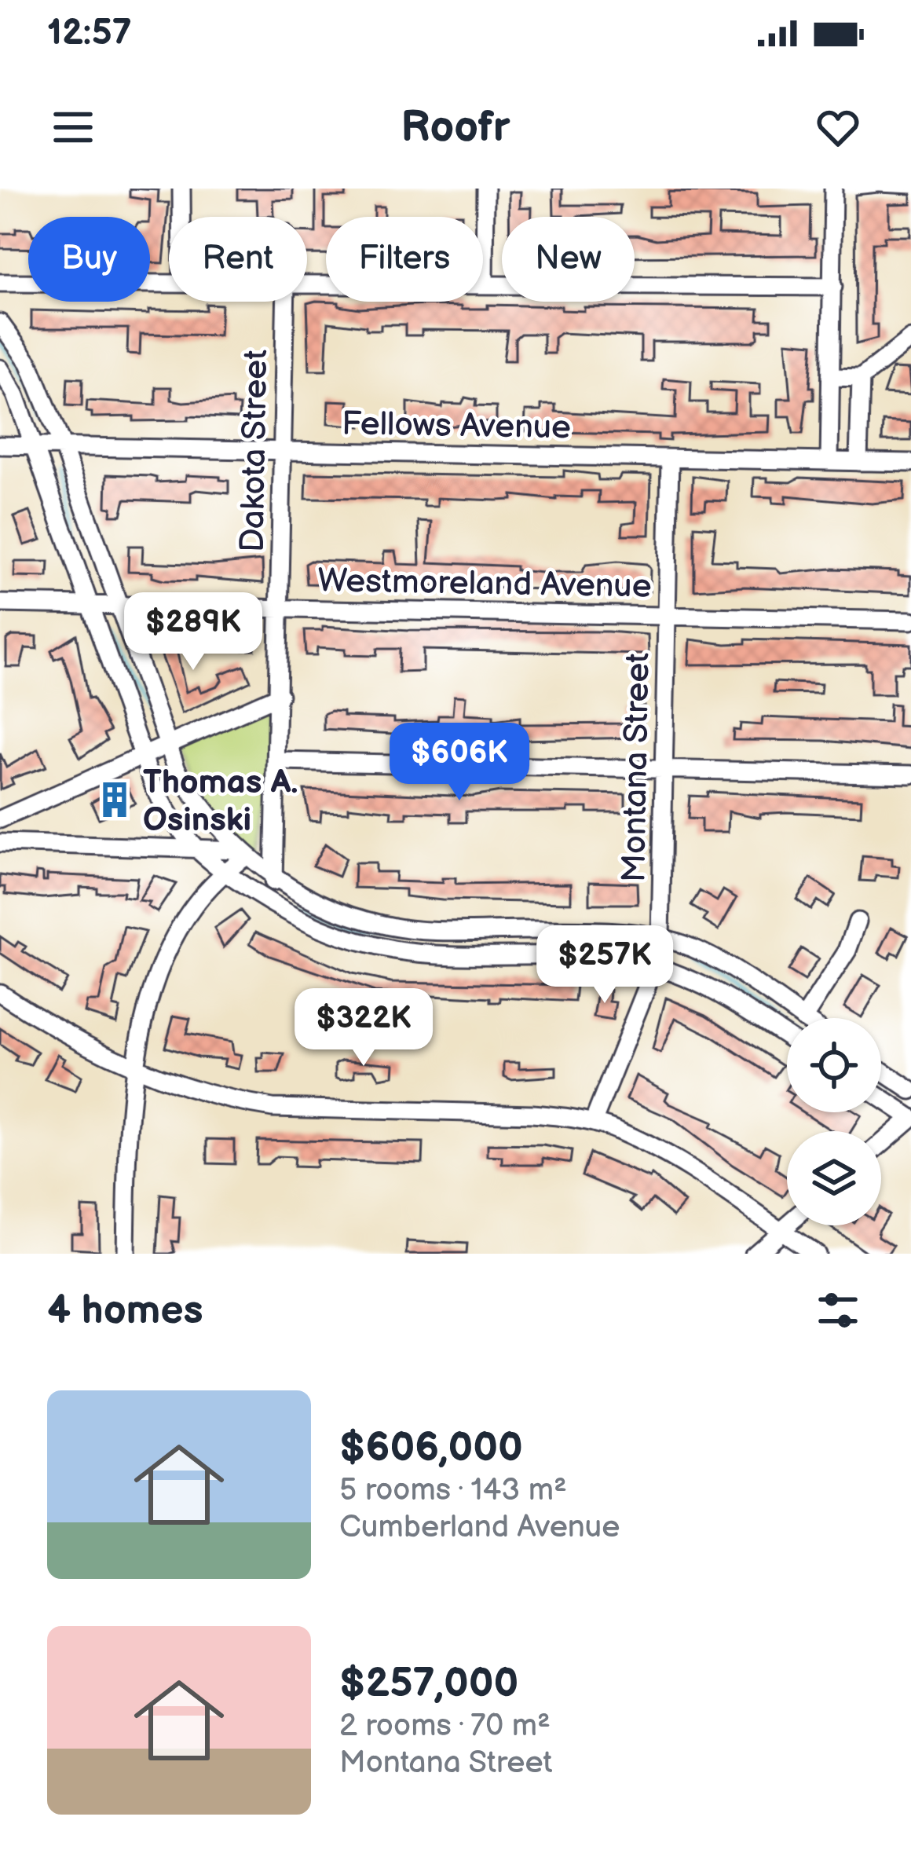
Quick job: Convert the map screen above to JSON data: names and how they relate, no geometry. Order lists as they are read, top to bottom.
{
  "streets": {
    "street": [
      "Fellows Avenue",
      "Dakota Street",
      "Westmoreland Avenue",
      "Montana Street"
    ]
  },
  "crossings": [
    ["Fellows Avenue", "Dakota Street"],
    ["Fellows Avenue", "Montana Street"],
    ["Dakota Street", "Westmoreland Avenue"],
    ["Westmoreland Avenue", "Montana Street"]
  ],
  "places": {
    "building": ["Thomas A. Osinski"]
  },
  "page": {
    "status": "12:57",
    "header": "Roofr",
    "chip": [
      "Buy",
      "Rent",
      "Filters",
      "New"
    ],
    "price": [
      "$289K",
      "$606K",
      "$257K",
      "$322K"
    ],
    "heading": "4 homes",
    "list": [
      {
        "name": "$606,000",
        "note": "5 rooms · 143 m² · Cumberland Avenue"
      },
      {
        "name": "$257,000",
        "note": "2 rooms · 70 m² · Montana Street"
      }
    ]
  }
}
